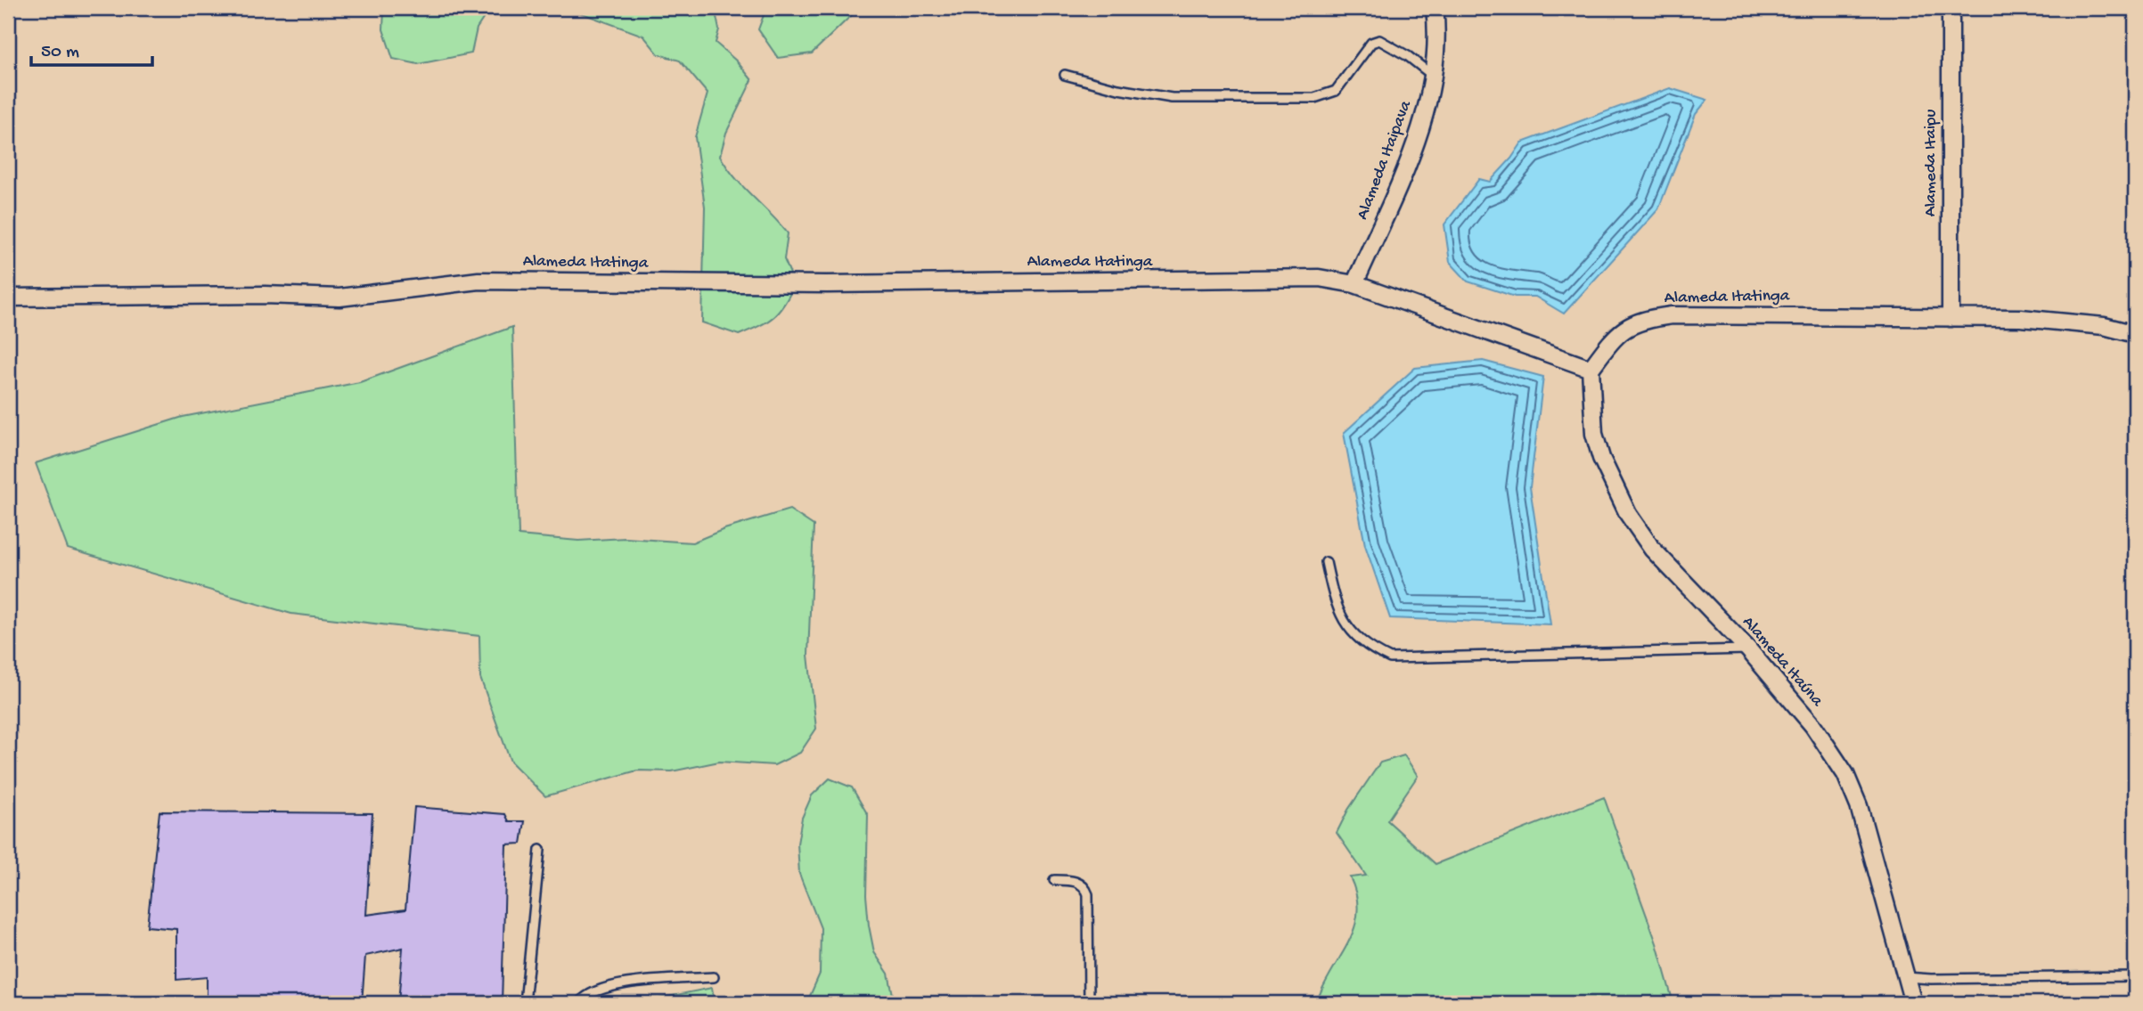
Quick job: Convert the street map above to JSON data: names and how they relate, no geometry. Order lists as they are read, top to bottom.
{
  "streets": {
    "street": [
      "Alameda Itaipava",
      "Alameda Itaipu",
      "Alameda Itatinga",
      "Alameda Itaúna"
    ]
  },
  "crossings": [
    ["Alameda Itaipava", "Alameda Itatinga"],
    ["Alameda Itaipu", "Alameda Itatinga"],
    ["Alameda Itatinga", "Alameda Itaúna"]
  ],
  "scale_bar": "50 m"
}
